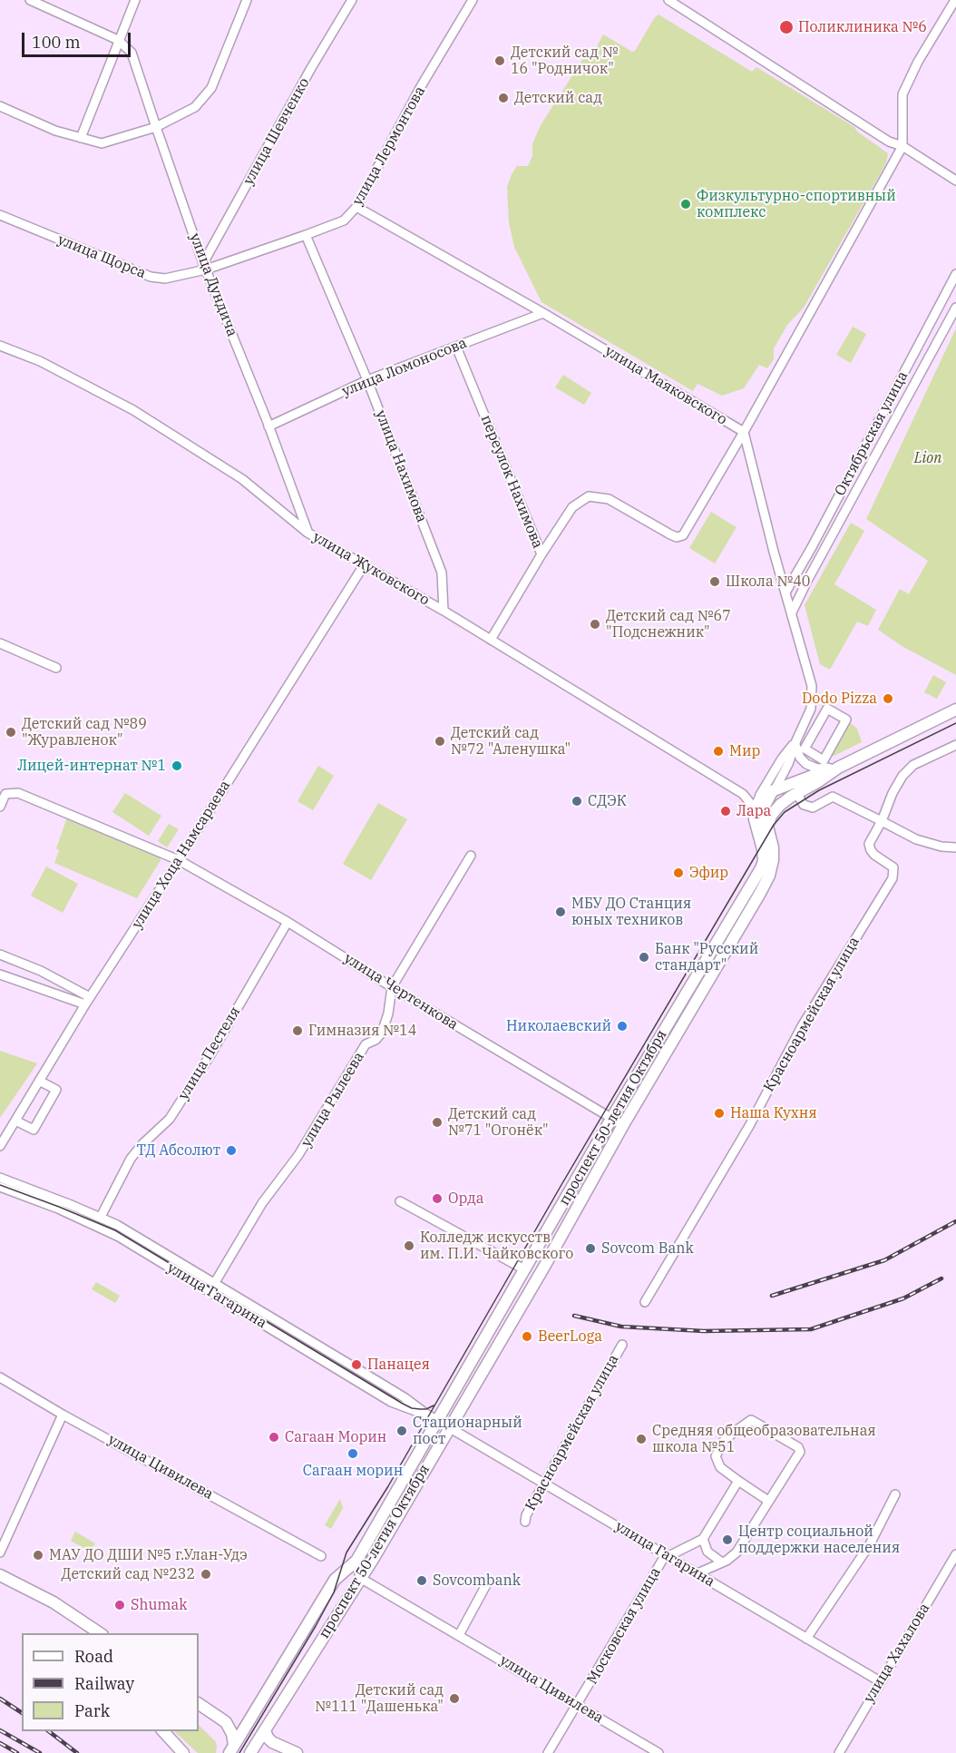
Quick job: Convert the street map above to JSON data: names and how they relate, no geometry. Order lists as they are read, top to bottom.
{
  "streets": {
    "main road": ["проспект 50-летия Октября"],
    "street": [
      "улица Шевченко",
      "улица Лермонтова",
      "улица Щорса",
      "улица Дундича",
      "улица Ломоносова",
      "улица Маяковского",
      "Октябрьская улица",
      "улица Нахимова",
      "переулок Нахимова",
      "улица Жуковского",
      "улица Хоца Намсараева",
      "улица Чертенкова",
      "Красноармейская улица",
      "улица Пестеля",
      "улица Рылеева",
      "улица Гагарина",
      "улица Цивилева",
      "Московская улица",
      "улица Хахалова"
    ]
  },
  "crossings": [
    ["улица Шевченко", "улица Лермонтова"],
    ["улица Шевченко", "улица Щорса"],
    ["улица Шевченко", "улица Дундича"],
    ["улица Лермонтова", "улица Щорса"],
    ["улица Лермонтова", "улица Дундича"],
    ["улица Лермонтова", "улица Маяковского"],
    ["улица Лермонтова", "улица Нахимова"],
    ["улица Щорса", "улица Дундича"],
    ["улица Дундича", "улица Ломоносова"],
    ["улица Дундича", "улица Жуковского"],
    ["улица Ломоносова", "улица Маяковского"],
    ["улица Ломоносова", "улица Нахимова"],
    ["улица Ломоносова", "переулок Нахимова"],
    ["улица Маяковского", "переулок Нахимова"],
    ["улица Нахимова", "улица Жуковского"],
    ["переулок Нахимова", "улица Жуковского"],
    ["улица Жуковского", "улица Хоца Намсараева"],
    ["улица Хоца Намсараева", "улица Чертенкова"],
    ["улица Чертенкова", "улица Пестеля"],
    ["улица Чертенкова", "улица Рылеева"],
    ["улица Чертенкова", "проспект 50-летия Октября"],
    ["Красноармейская улица", "улица Гагарина"],
    ["улица Пестеля", "улица Гагарина"],
    ["улица Рылеева", "улица Гагарина"],
    ["проспект 50-летия Октября", "улица Гагарина"],
    ["проспект 50-летия Октября", "улица Цивилева"],
    ["улица Гагарина", "Московская улица"],
    ["улица Гагарина", "улица Хахалова"],
    ["улица Цивилева", "Московская улица"]
  ],
  "parks": ["Lion"],
  "places": [
    "Поликлиника №6",
    "Детский сад № 16 \"Родничок\"",
    "Детский сад",
    "Физкультурно-спортивный комплекс",
    "Школа №40",
    "Детский сад №67 \"Подснежник\"",
    "Dodo Pizza",
    "Детский сад №89 \"Журавленок\"",
    "Детский сад №72 \"Аленушка\"",
    "Мир",
    "Лицей-интернат №1",
    "СДЭК",
    "Лара",
    "Эфир",
    "МБУ ДО Станция юных техников",
    "Банк \"Русский стандарт\"",
    "Николаевский",
    "Гимназия №14",
    "Наша Кухня",
    "Детский сад №71 \"Огонёк\"",
    "ТД Абсолют",
    "Орда",
    "Колледж искусств им. П.И. Чайковского",
    "Sovcom Bank",
    "BeerLoga",
    "Панацея",
    "Стационарный пост",
    "Сагаан Морин",
    "Средняя общеобразовательная школа №51",
    "Сагаан морин",
    "Центр социальной поддержки населения",
    "МАУ ДО ДШИ №5 г.Улан-Удэ",
    "Детский сад №232",
    "Sovcombank",
    "Shumak",
    "Детский сад №111 \"Дашенька\""
  ],
  "legend": ["Road", "Railway", "Park"],
  "scale_bar": "100 m"
}
